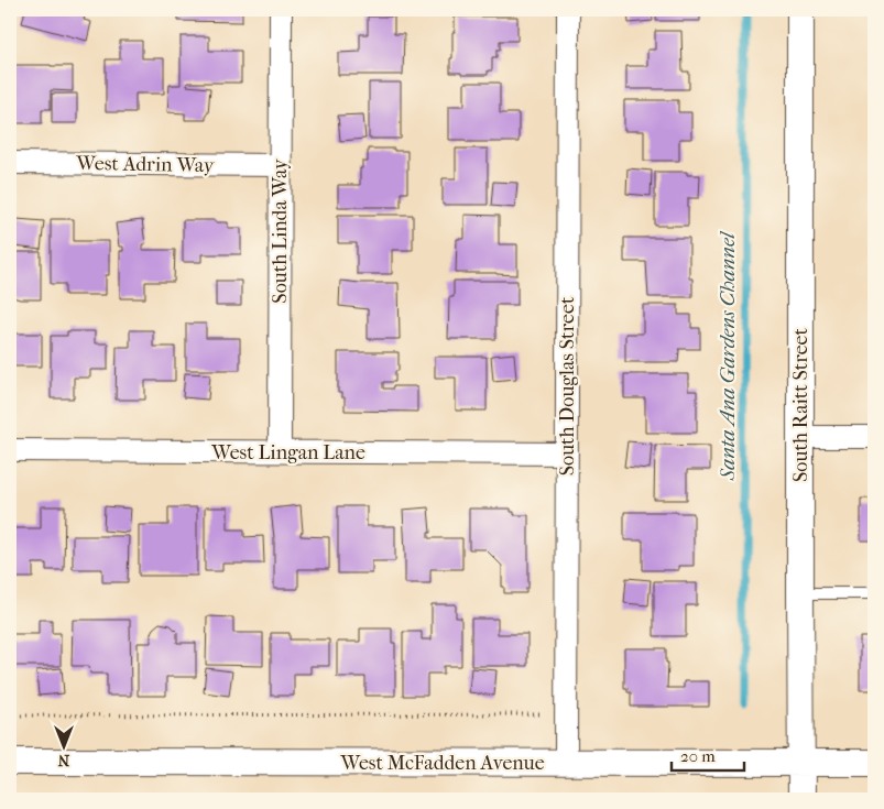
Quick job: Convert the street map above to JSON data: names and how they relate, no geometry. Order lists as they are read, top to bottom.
{
  "streets": {
    "street": [
      "West Adrin Way",
      "South Linda Way",
      "South Douglas Street",
      "South Raitt Street",
      "West Lingan Lane",
      "West McFadden Avenue"
    ]
  },
  "crossings": [
    ["West Adrin Way", "South Linda Way"],
    ["South Linda Way", "West Lingan Lane"],
    ["South Douglas Street", "West Lingan Lane"],
    ["South Douglas Street", "West McFadden Avenue"],
    ["South Raitt Street", "West McFadden Avenue"]
  ],
  "water": ["Santa Ana Gardens Channel"],
  "scale_bar": "20 m",
  "north": "bottom"
}
